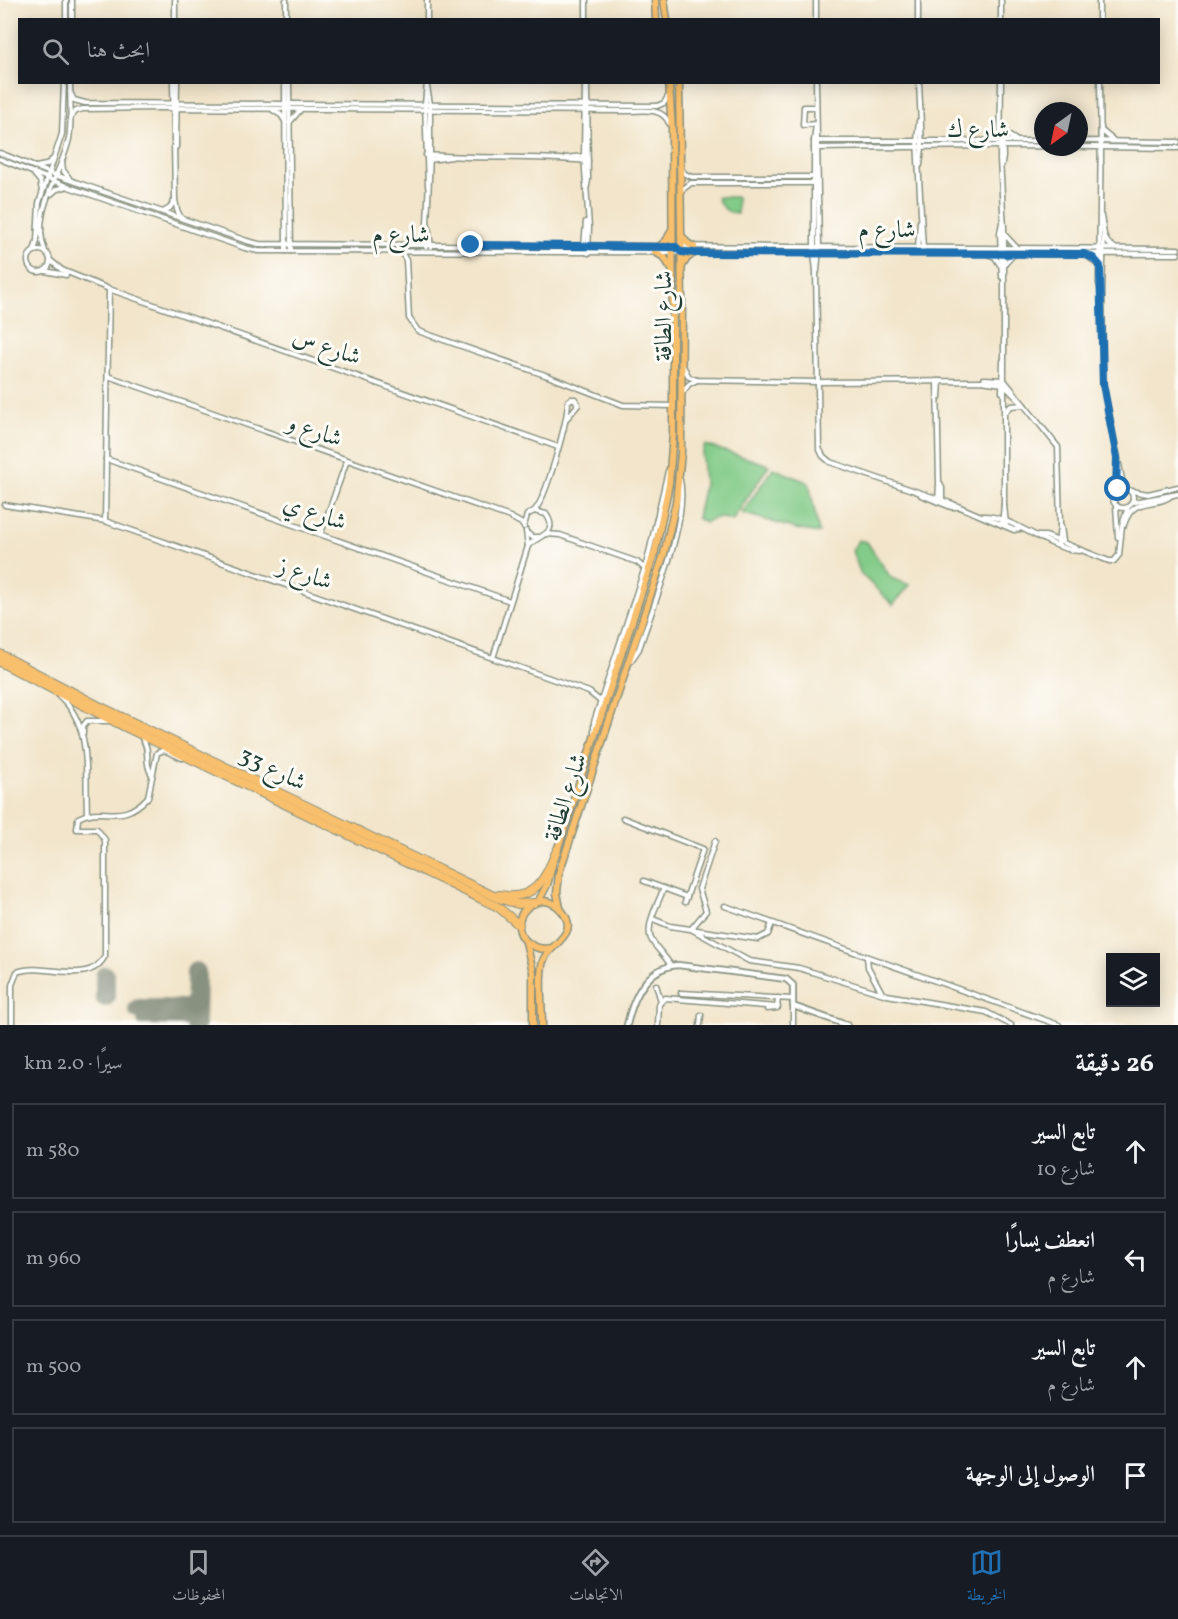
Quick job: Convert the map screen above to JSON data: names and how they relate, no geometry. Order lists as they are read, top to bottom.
{
  "streets": {
    "highway": ["شارع 33"],
    "main road": ["شارع الطاقة"],
    "street": [
      "شارع ك",
      "شارع م",
      "شارع س",
      "شارع و",
      "شارع ي",
      "شارع ز"
    ]
  },
  "crossings": [
    ["شارع ك", "شارع م"],
    ["شارع م", "شارع الطاقة"],
    ["شارع الطاقة", "شارع ز"],
    ["شارع الطاقة", "شارع 33"]
  ],
  "north": "bottom left",
  "page": {
    "search": "ابحث هنا",
    "heading": ["26 دقيقة", "سيرًا · 2.0 km"],
    "list": [
      ["تابع السير", "شارع 10", "580 m"],
      ["انعطف يسارًا", "شارع م", "960 m"],
      ["تابع السير", "شارع م", "500 m"],
      "الوصول إلى الوجهة"
    ],
    "nav": ["الخريطة", "الاتجاهات", "المحفوظات"]
  }
}
